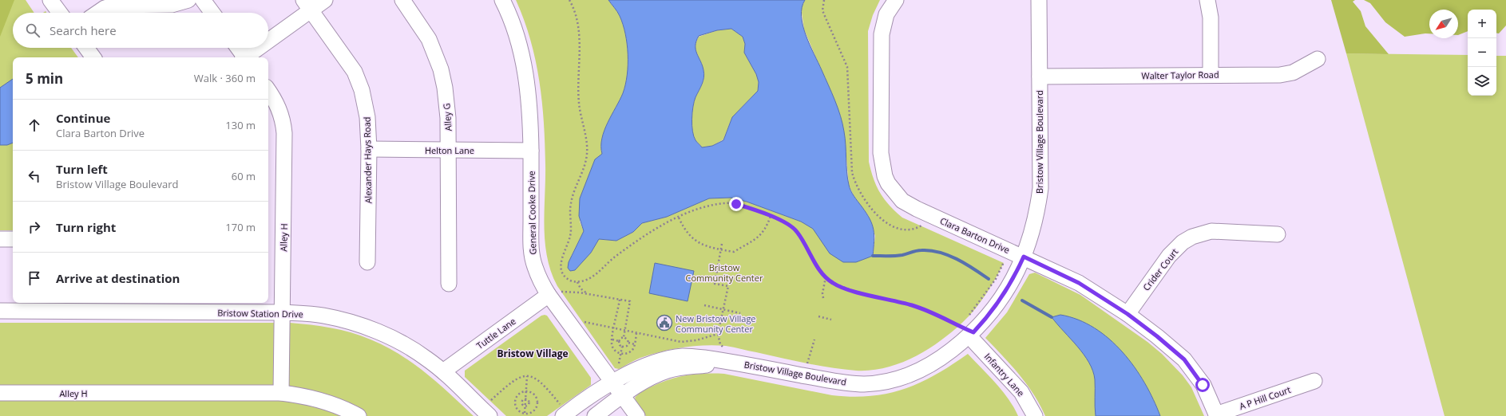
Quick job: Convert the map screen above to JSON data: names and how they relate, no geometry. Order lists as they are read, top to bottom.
{
  "streets": {
    "street": [
      "Walter Taylor Road",
      "Alley G",
      "Bristow Village Boulevard",
      "Helton Lane",
      "Alexander Hays Road",
      "General Cooke Drive",
      "Clara Barton Drive",
      "Alley H",
      "Crider Court",
      "Bristow Station Drive",
      "Tuttle Lane",
      "Infantry Lane",
      "A P Hill Court"
    ]
  },
  "crossings": [
    ["Walter Taylor Road", "Bristow Village Boulevard"],
    ["Alley G", "Helton Lane"],
    ["Bristow Village Boulevard", "General Cooke Drive"],
    ["Bristow Village Boulevard", "Clara Barton Drive"],
    ["Bristow Village Boulevard", "Infantry Lane"],
    ["Helton Lane", "Alexander Hays Road"],
    ["Helton Lane", "General Cooke Drive"],
    ["General Cooke Drive", "Tuttle Lane"],
    ["Clara Barton Drive", "Crider Court"],
    ["Clara Barton Drive", "A P Hill Court"],
    ["Alley H", "Bristow Station Drive"],
    ["Bristow Station Drive", "Tuttle Lane"]
  ],
  "districts": ["Bristow Village"],
  "parks": ["Bristow Community Center"],
  "places": {
    "public building": ["New Bristow Village Community Center"]
  },
  "north": "bottom left",
  "page": {
    "map_buttons": ["+", "−"],
    "search": "Search here",
    "heading": ["5 min", "Walk · 360 m"],
    "list": [
      ["Continue", "Clara Barton Drive", "130 m"],
      ["Turn left", "Bristow Village Boulevard", "60 m"],
      ["Turn right", "170 m"],
      "Arrive at destination"
    ]
  }
}
